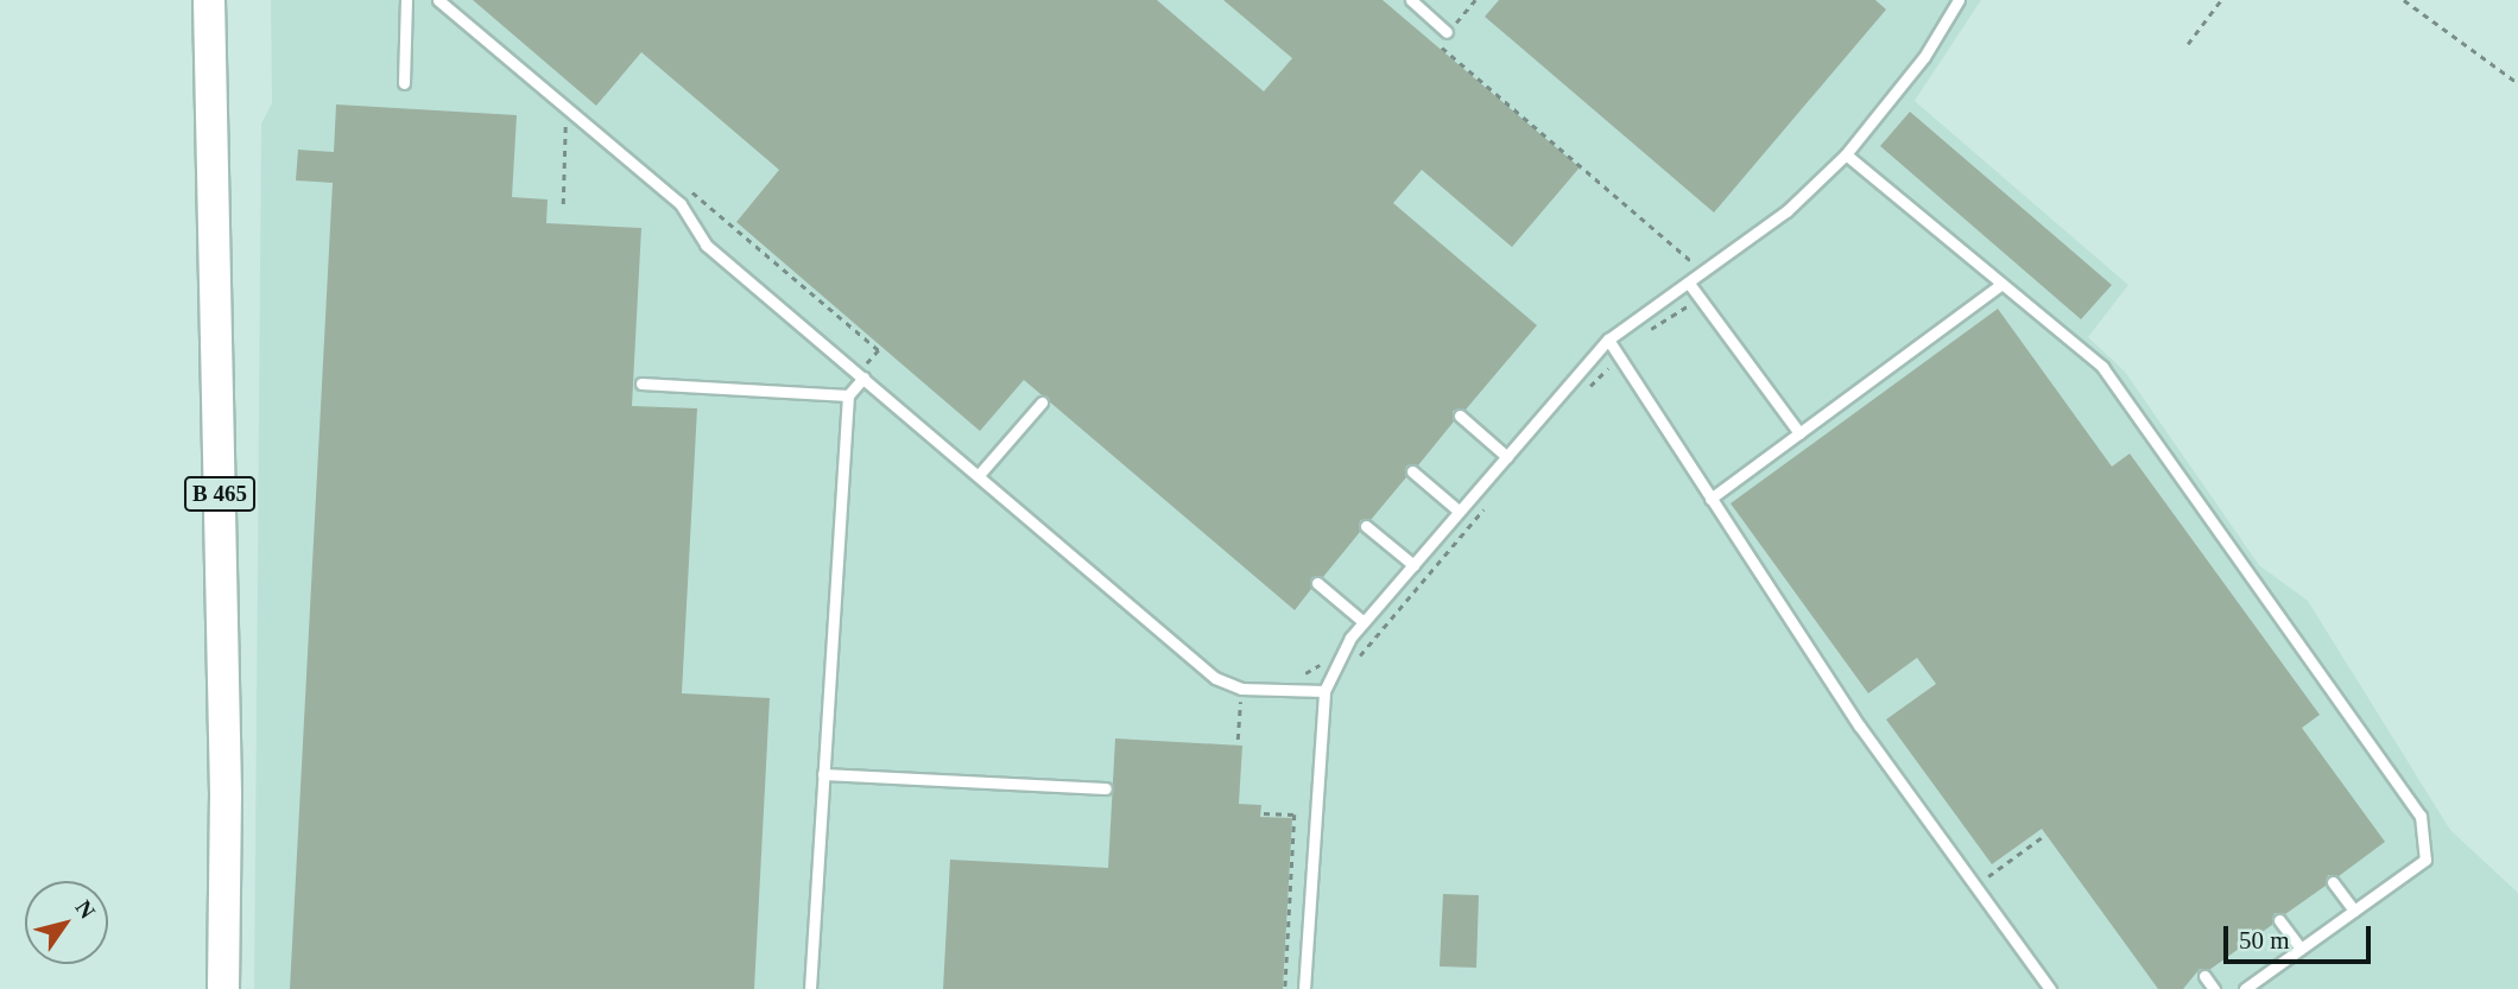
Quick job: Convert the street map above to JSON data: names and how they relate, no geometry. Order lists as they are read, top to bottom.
{
  "streets": {
    "main road": ["B 465"]
  },
  "scale_bar": "50 m",
  "north": "top right"
}
